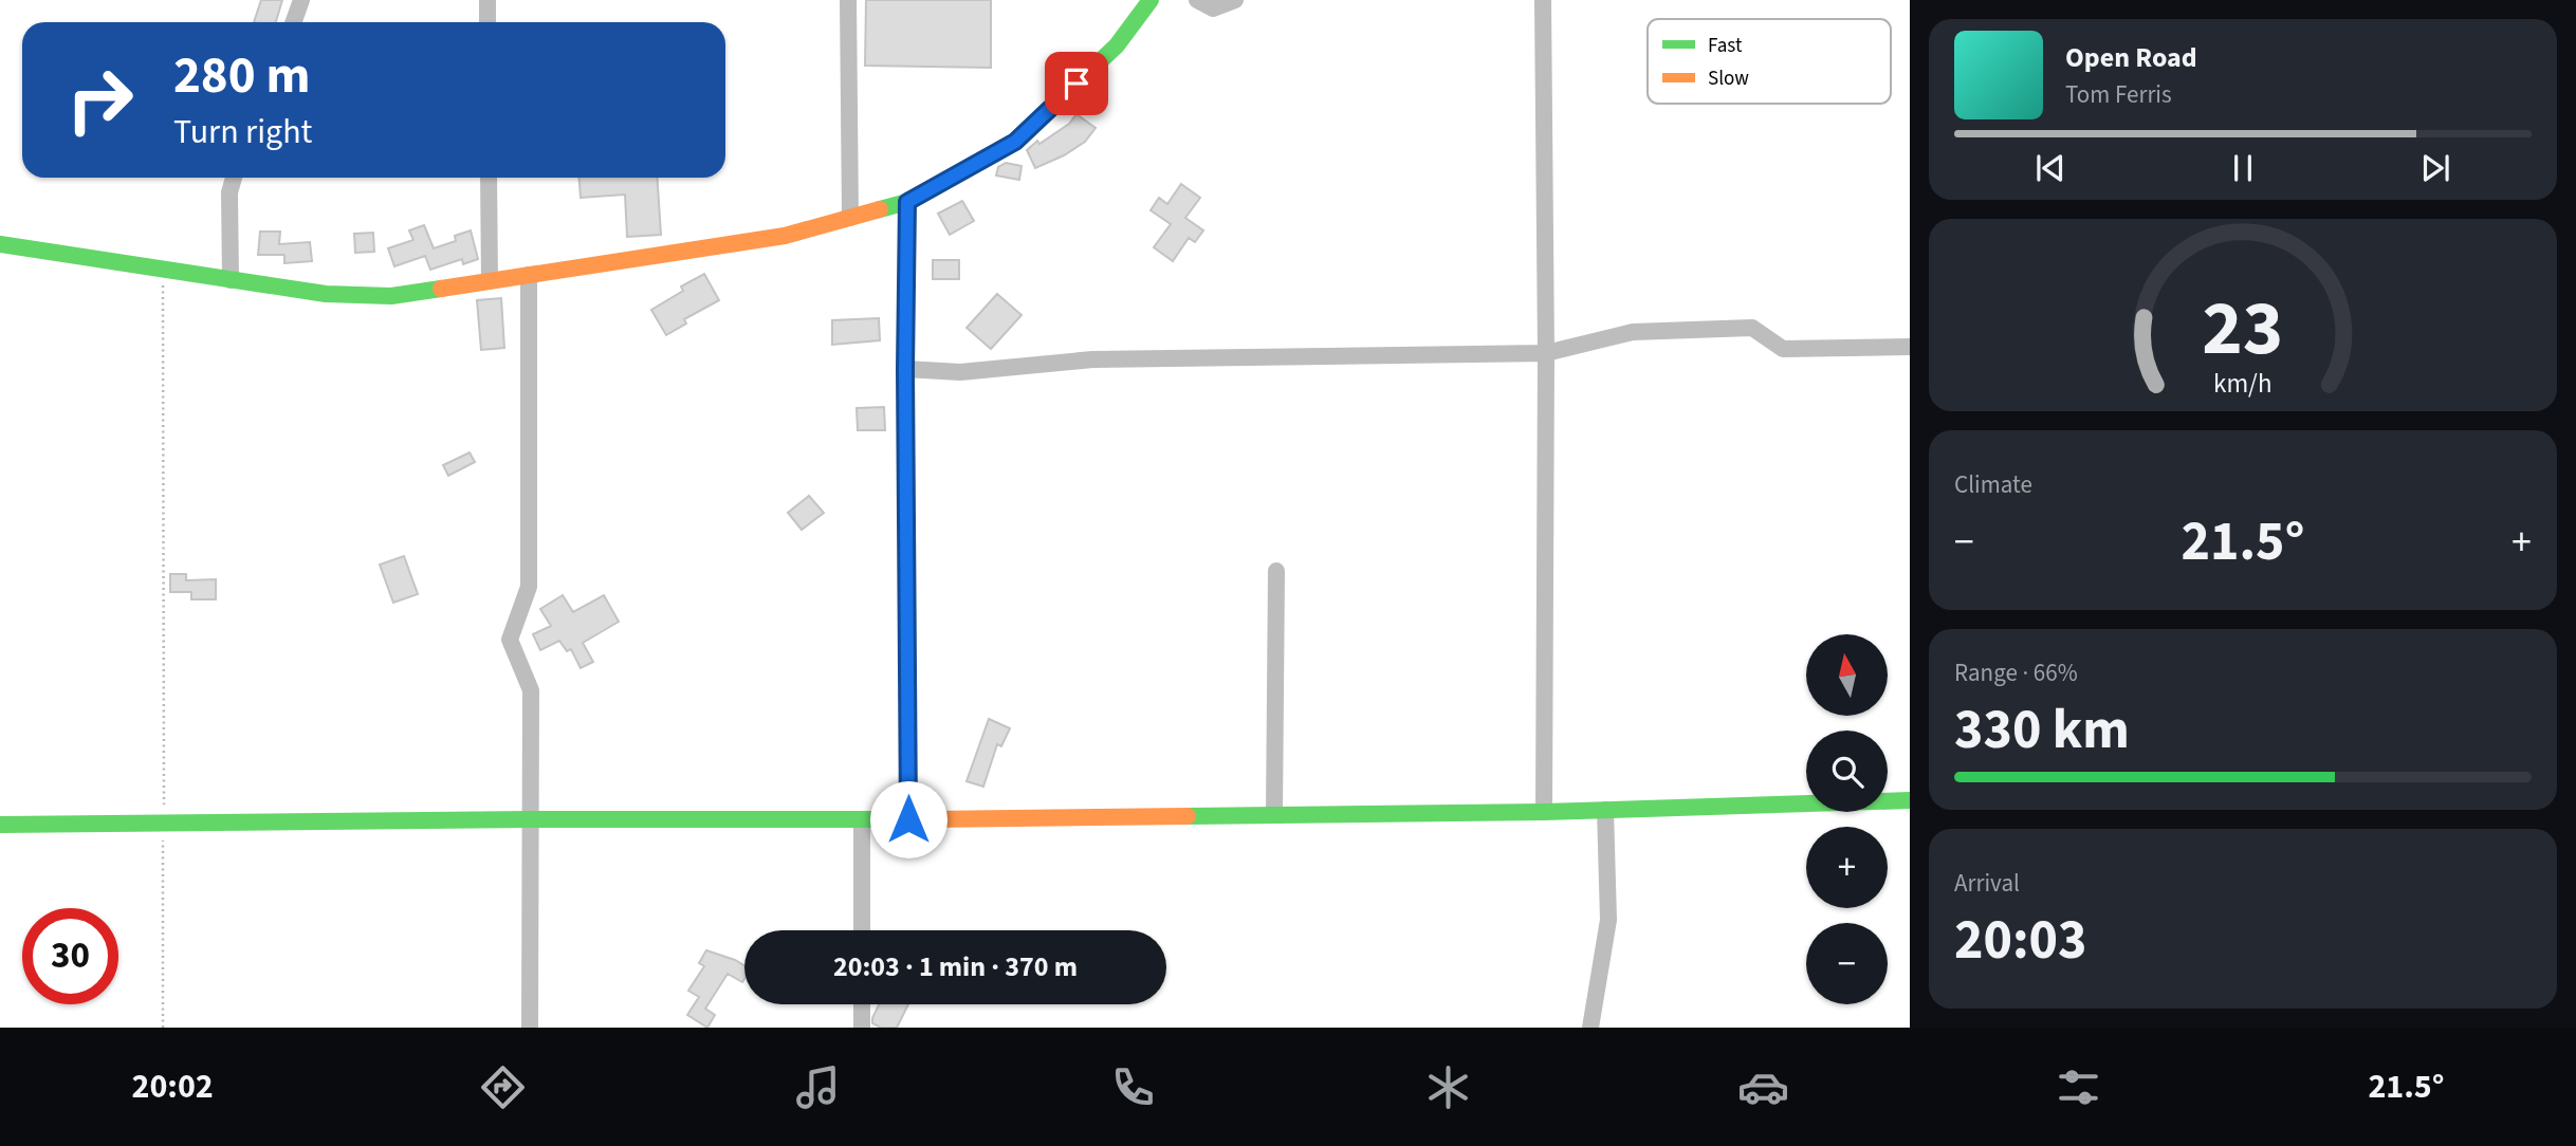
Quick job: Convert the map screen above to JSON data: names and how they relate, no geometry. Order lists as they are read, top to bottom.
{
  "legend": ["Fast", "Slow"],
  "north": "top",
  "page": {
    "turn": ["280 m", "Turn right"],
    "song": ["Open Road", "Tom Ferris"],
    "tile": [
      "Climate",
      ["Range · 66%", "330 km"],
      ["Arrival", "20:03"]
    ],
    "heat": ["−", "21.5°", "+"],
    "map_buttons": ["+", "−"],
    "limit": "30",
    "trip": "20:03 · 1 min · 370 m",
    "tabs": ["20:02", "21.5°"],
    "gauge": ["23", "km/h"]
  }
}
